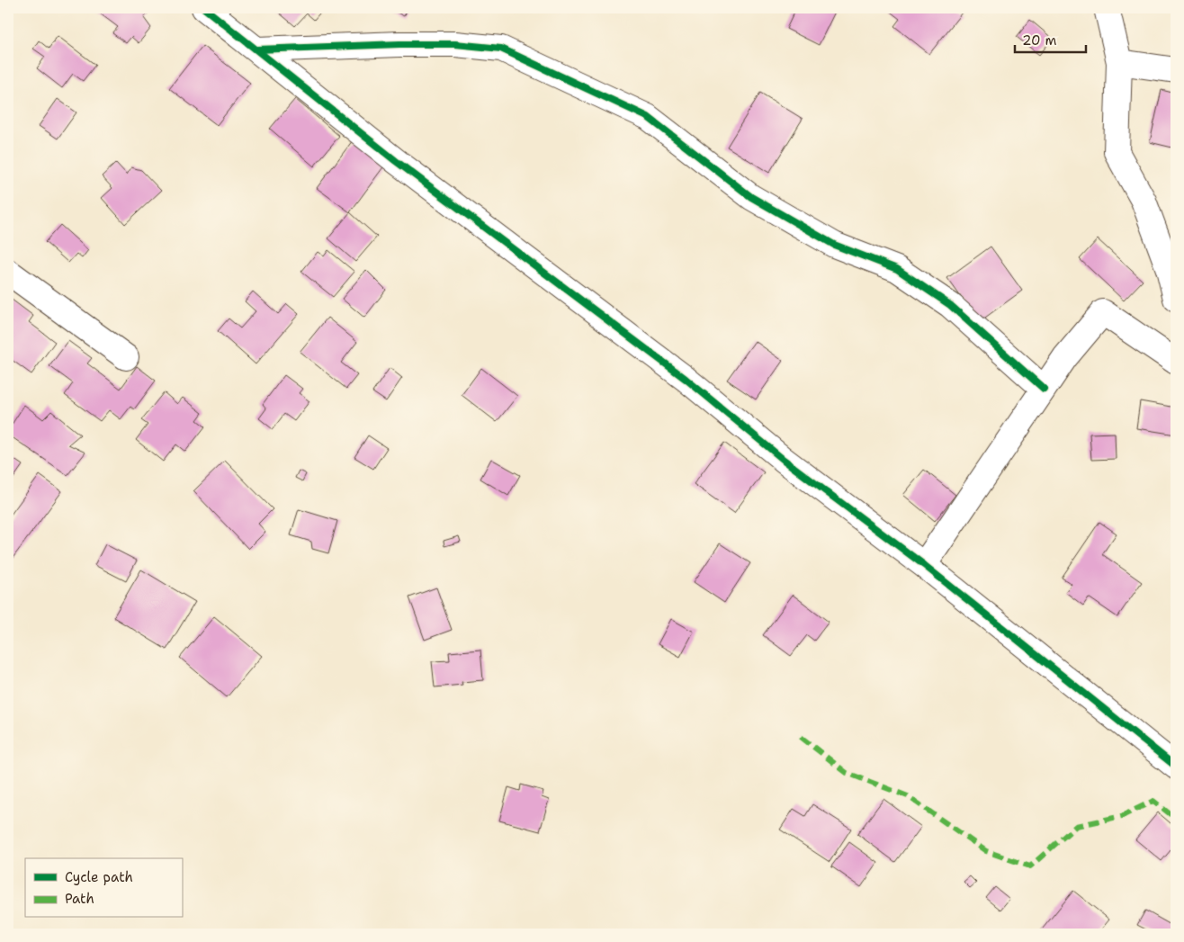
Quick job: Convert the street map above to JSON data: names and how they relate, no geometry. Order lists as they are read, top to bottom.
{
  "legend": ["Cycle path", "Path"],
  "scale_bar": "20 m"
}
